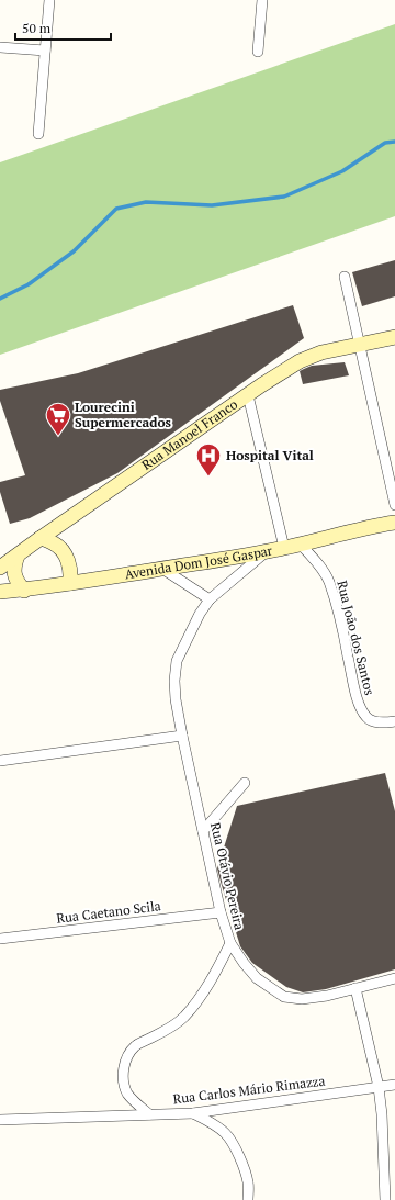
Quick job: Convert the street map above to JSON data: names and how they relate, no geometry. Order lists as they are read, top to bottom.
{
  "streets": {
    "street": [
      "Rua Manoel Franco",
      "Avenida Dom José Gaspar",
      "Rua João dos Santos",
      "Rua Otávio Pereira",
      "Rua Caetano Scila",
      "Rua Carlos Mário Rimazza"
    ]
  },
  "crossings": [
    ["Rua Manoel Franco", "Avenida Dom José Gaspar"],
    ["Avenida Dom José Gaspar", "Rua João dos Santos"],
    ["Avenida Dom José Gaspar", "Rua Otávio Pereira"],
    ["Rua Otávio Pereira", "Rua Caetano Scila"],
    ["Rua Otávio Pereira", "Rua Carlos Mário Rimazza"]
  ],
  "places": {
    "supermarket": ["Lourecini Supermercados"],
    "hospital": ["Hospital Vital"]
  },
  "scale_bar": "50 m"
}
